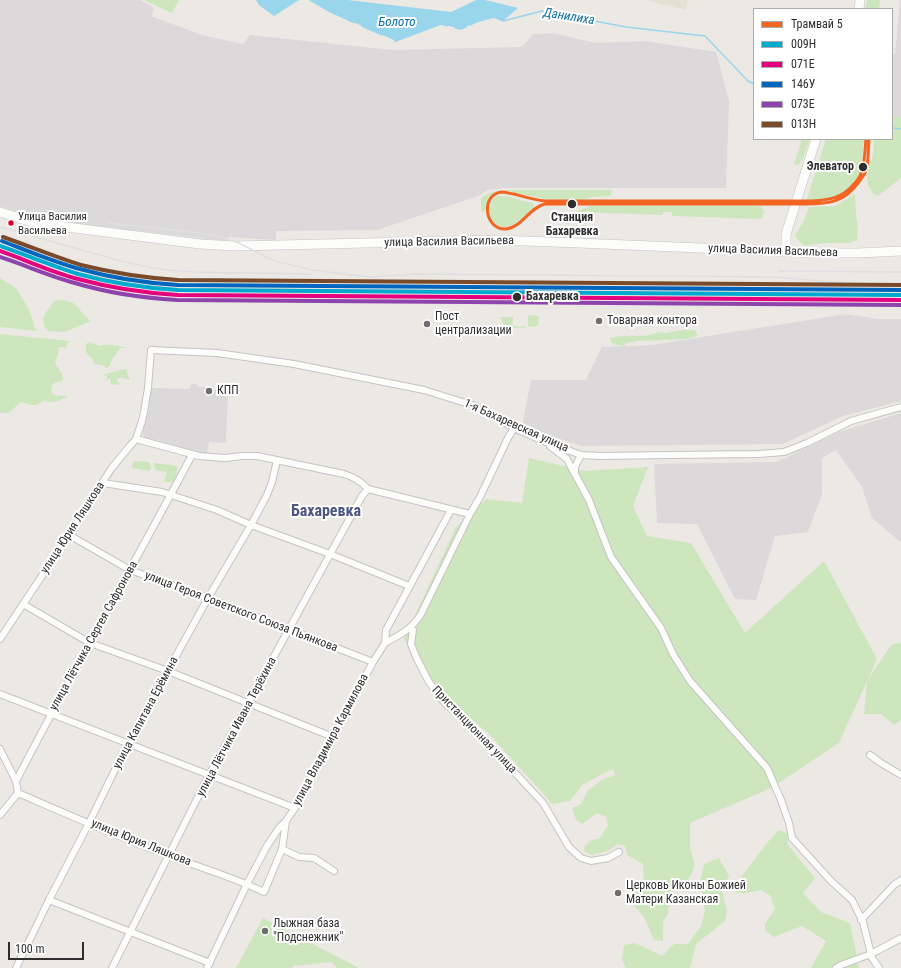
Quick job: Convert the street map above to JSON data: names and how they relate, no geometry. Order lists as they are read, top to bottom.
{
  "streets": {
    "main road": ["улица Василия Васильева"],
    "street": [
      "1-я Бахаревская улица",
      "улица Юрия Ляшкова",
      "улица Героя Советского Союза Пьянкова",
      "улица Лётчика Сергея Сафронова",
      "улица Капитана Ерёмина",
      "улица Лётчика Ивана Терёхина",
      "Пристанционная улица",
      "улица Владимира Кармилова"
    ]
  },
  "crossings": [
    ["1-я Бахаревская улица", "улица Юрия Ляшкова"],
    ["улица Юрия Ляшкова", "улица Героя Советского Союза Пьянкова"],
    ["улица Юрия Ляшкова", "улица Капитана Ерёмина"],
    ["улица Юрия Ляшкова", "улица Лётчика Ивана Терёхина"],
    ["улица Юрия Ляшкова", "улица Владимира Кармилова"],
    ["улица Героя Советского Союза Пьянкова", "улица Лётчика Сергея Сафронова"],
    ["улица Героя Советского Союза Пьянкова", "улица Капитана Ерёмина"],
    ["улица Героя Советского Союза Пьянкова", "улица Лётчика Ивана Терёхина"],
    ["улица Героя Советского Союза Пьянкова", "улица Владимира Кармилова"]
  ],
  "districts": ["Бахаревка"],
  "water": ["Данилиха", "Болото"],
  "places": [
    "Элеватор",
    "Станция Бахаревка",
    "Улица Василия Васильева",
    "Бахаревка",
    "Товарная контора",
    "Пост централизации",
    "КПП",
    "Церковь Иконы Божией Матери Казанская",
    "Лыжная база \"Подснежник\""
  ],
  "lines": [
    "tram line 5",
    "transit line 013Н",
    "transit line 146У",
    "transit line 009Н",
    "transit line 071Е",
    "transit line 073Е"
  ],
  "legend": [
    "Трамвай 5",
    "009Н",
    "071Е",
    "146У",
    "073Е",
    "013Н"
  ],
  "scale_bar": "100 m"
}
